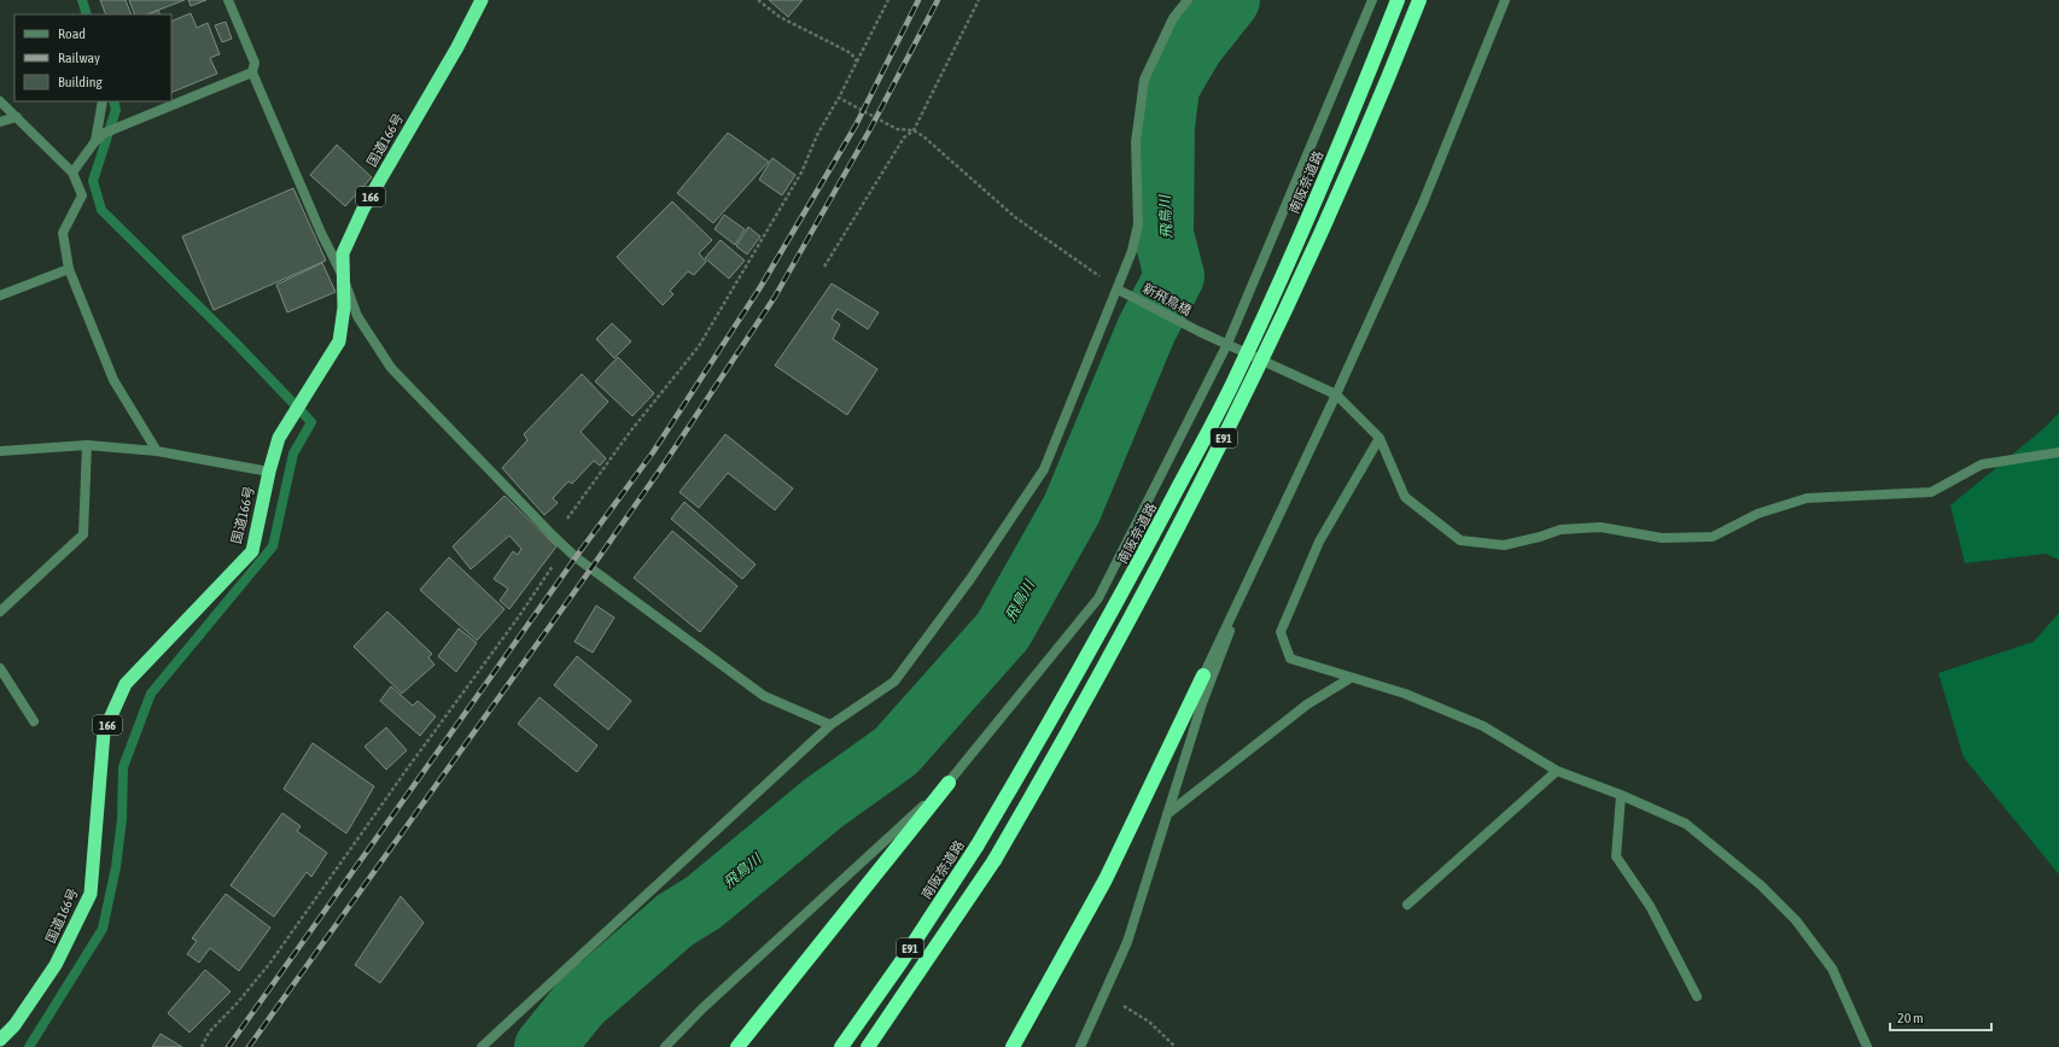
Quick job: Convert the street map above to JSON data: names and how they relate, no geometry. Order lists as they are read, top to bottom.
{
  "streets": {
    "highway": [
      "国道166号",
      "南阪奈道路",
      "166",
      "E91"
    ],
    "street": ["新飛鳥橋"]
  },
  "water": ["飛鳥川"],
  "legend": ["Road", "Railway", "Building"],
  "scale_bar": "20 m"
}
